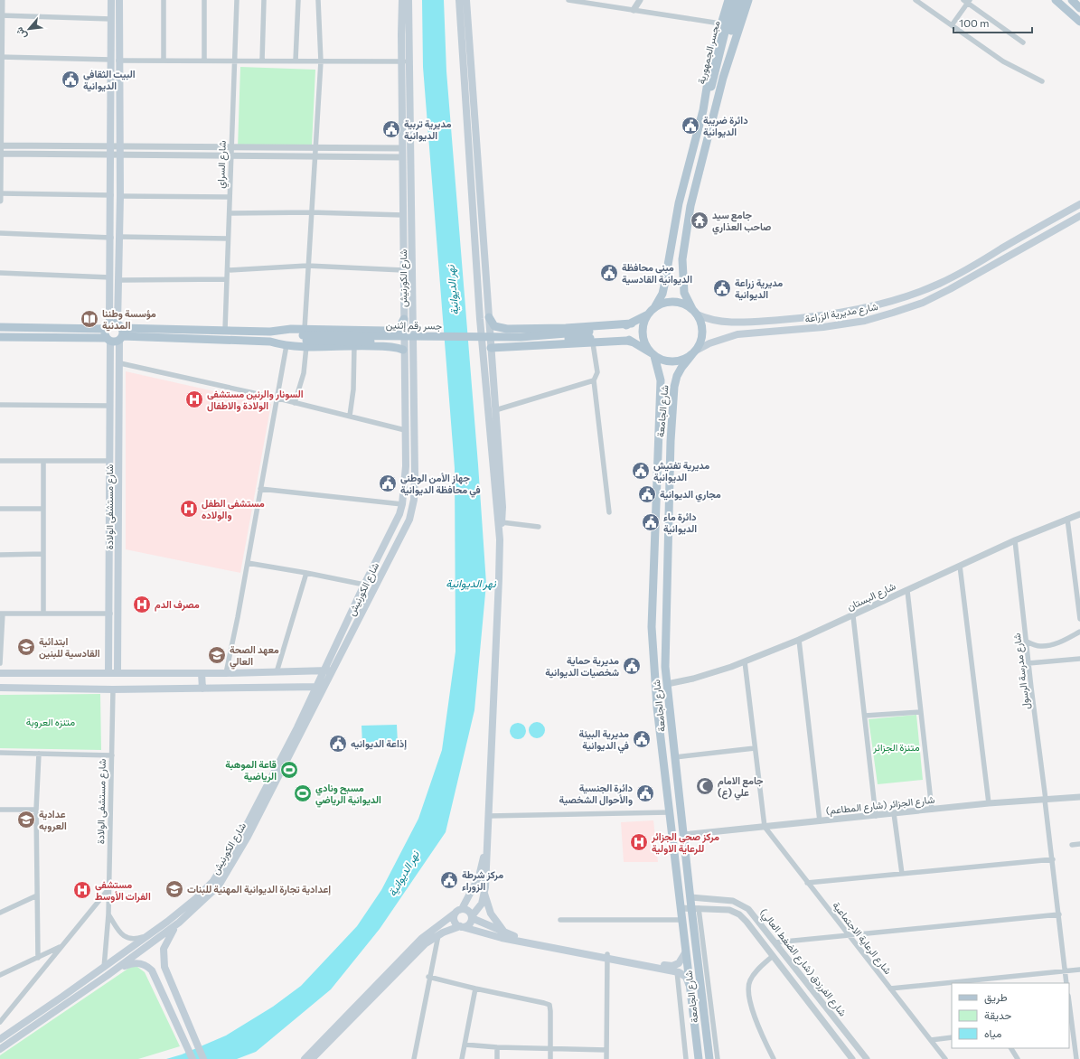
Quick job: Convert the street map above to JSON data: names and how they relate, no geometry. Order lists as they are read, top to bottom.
{
  "streets": {
    "main road": [
      "مجسر الجمهورية",
      "شارع الكورنيش",
      "شارع مديرية الزراعة",
      "جسر رقم إثنين",
      "شارع الجامعة",
      "شارع مستشفى الولادة"
    ],
    "street": [
      "شارع السراي",
      "شارع البستان",
      "شارع مدرسة الرسول",
      "شارع الجزائر (شارع المطاعم)",
      "شارع الرعاية الاجتماعية",
      "شارع الفرزدق (شارع الضغط العالي)"
    ]
  },
  "crossings": [
    ["شارع الكورنيش", "شارع مستشفى الولادة"],
    ["شارع مديرية الزراعة", "شارع الجامعة"],
    ["شارع الجامعة", "شارع البستان"],
    ["شارع الجامعة", "شارع الجزائر (شارع المطاعم)"],
    ["شارع الجامعة", "شارع الفرزدق (شارع الضغط العالي)"],
    ["شارع البستان", "شارع مدرسة الرسول"],
    ["شارع مدرسة الرسول", "شارع الجزائر (شارع المطاعم)"],
    ["شارع الجزائر (شارع المطاعم)", "شارع الرعاية الاجتماعية"]
  ],
  "water": ["نهر الديوانية"],
  "parks": ["متنزه العروبة", "متنزة الجزائر"],
  "places": {
    "public building": [
      "البيت الثقافي الديوانية",
      "دائرة ضريبة الديوانية",
      "مديرية تربية الديوانية",
      "مبنى محافظة الديوانية القادسية",
      "مديرية زراعة الديوانية",
      "مديرية تفتيش الديوانية",
      "جهاز الأمن الوطني في محافظة الديوانية",
      "مجاري الديوانية",
      "دائرة ماء الديوانية",
      "مديرية حماية شخصيات الديوانية",
      "مديرية البيئة في الديوانية",
      "إذاعة الديوانيه",
      "دائرة الجنسية والأحوال الشخصية",
      "مركز شرطة الزوراء"
    ],
    "temple": ["جامع سيد صاحب العذاري"],
    "library": ["مؤسسة وطننا المدنية"],
    "hospital": [
      "السونار والرنين مستشفى الولادة والاطفال",
      "مستشفى الطفل والولاده",
      "مصرف الدم",
      "مركز صحي الجزائر للرعاية الاولية",
      "مستشفى الفرات الأوسط"
    ],
    "school or university": [
      "ابتدائية القادسية للبنين",
      "معهد الصحة العالي",
      "عدادية العروبه",
      "إعدادية تجارة الديوانية المهنية للبنات"
    ],
    "sports": ["قاعة الموهبة الرياضية", "مسبح ونادي الديوانية الرياضي"],
    "mosque": ["جامع الامام علي (ع)"]
  },
  "legend": ["طريق", "حديقة", "مياه"],
  "scale_bar": "100 m",
  "north": "bottom left"
}
